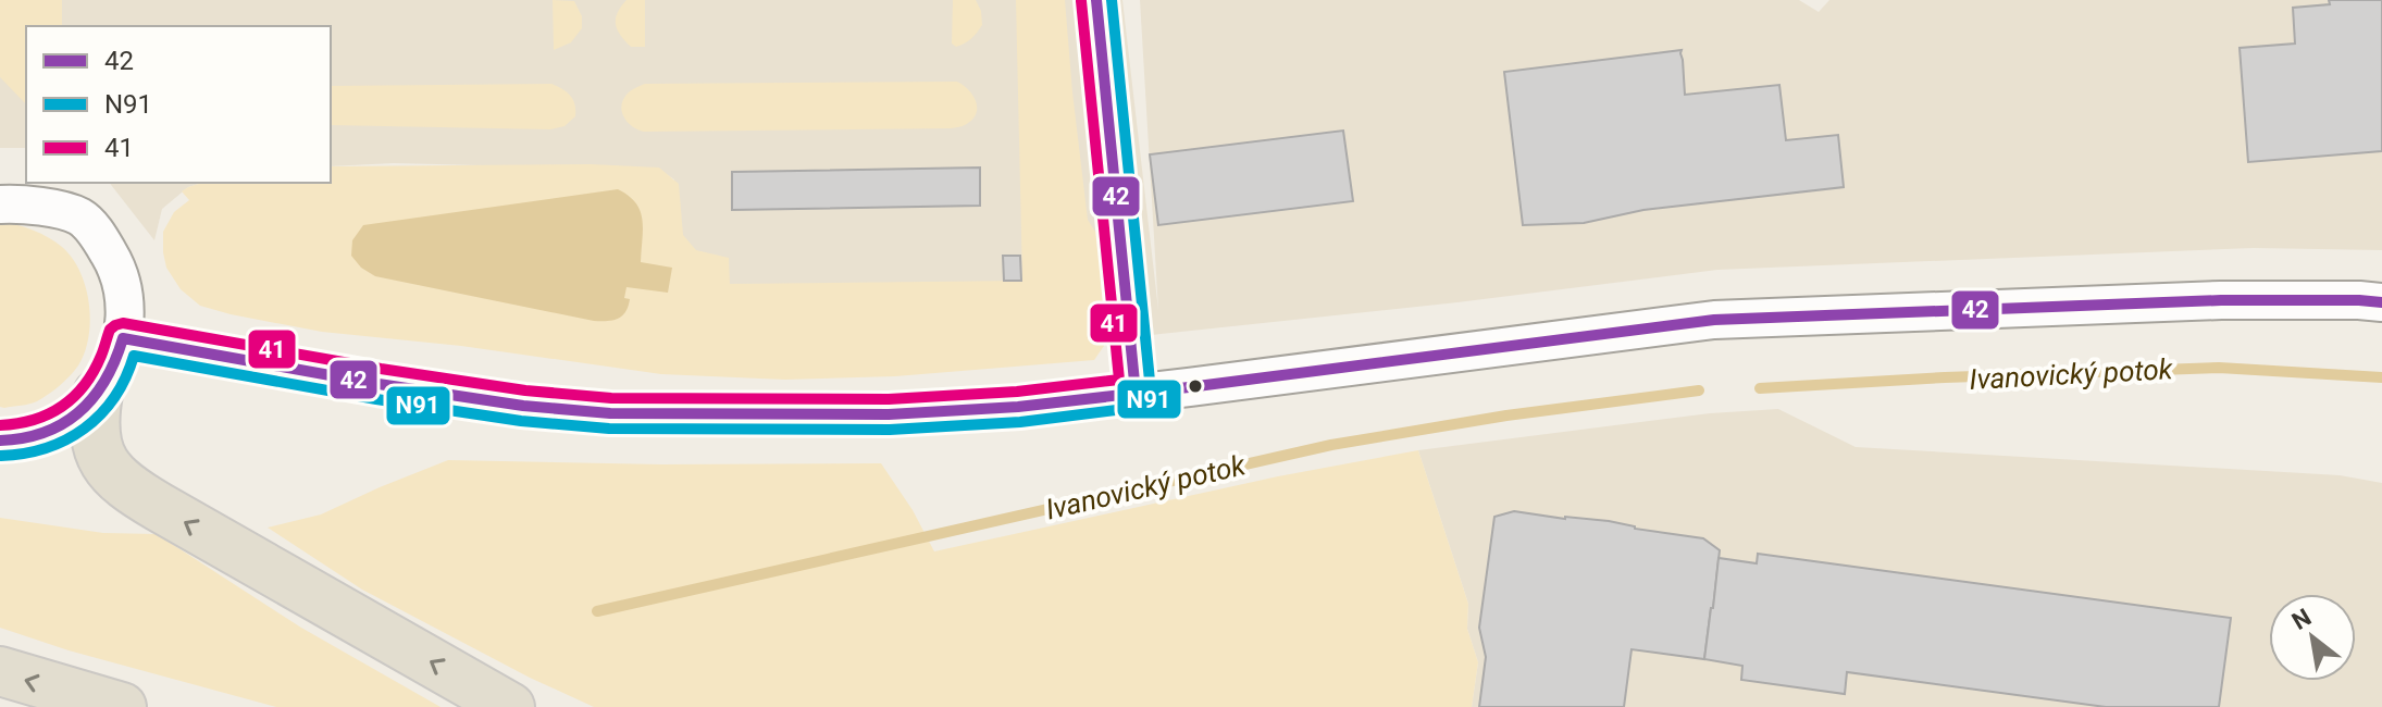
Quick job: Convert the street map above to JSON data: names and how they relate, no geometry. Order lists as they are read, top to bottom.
{
  "water": ["Ivanovický potok"],
  "lines": ["transit line 42", "transit line N91", "transit line 41"],
  "legend": ["42", "N91", "41"],
  "north": "top left"
}
